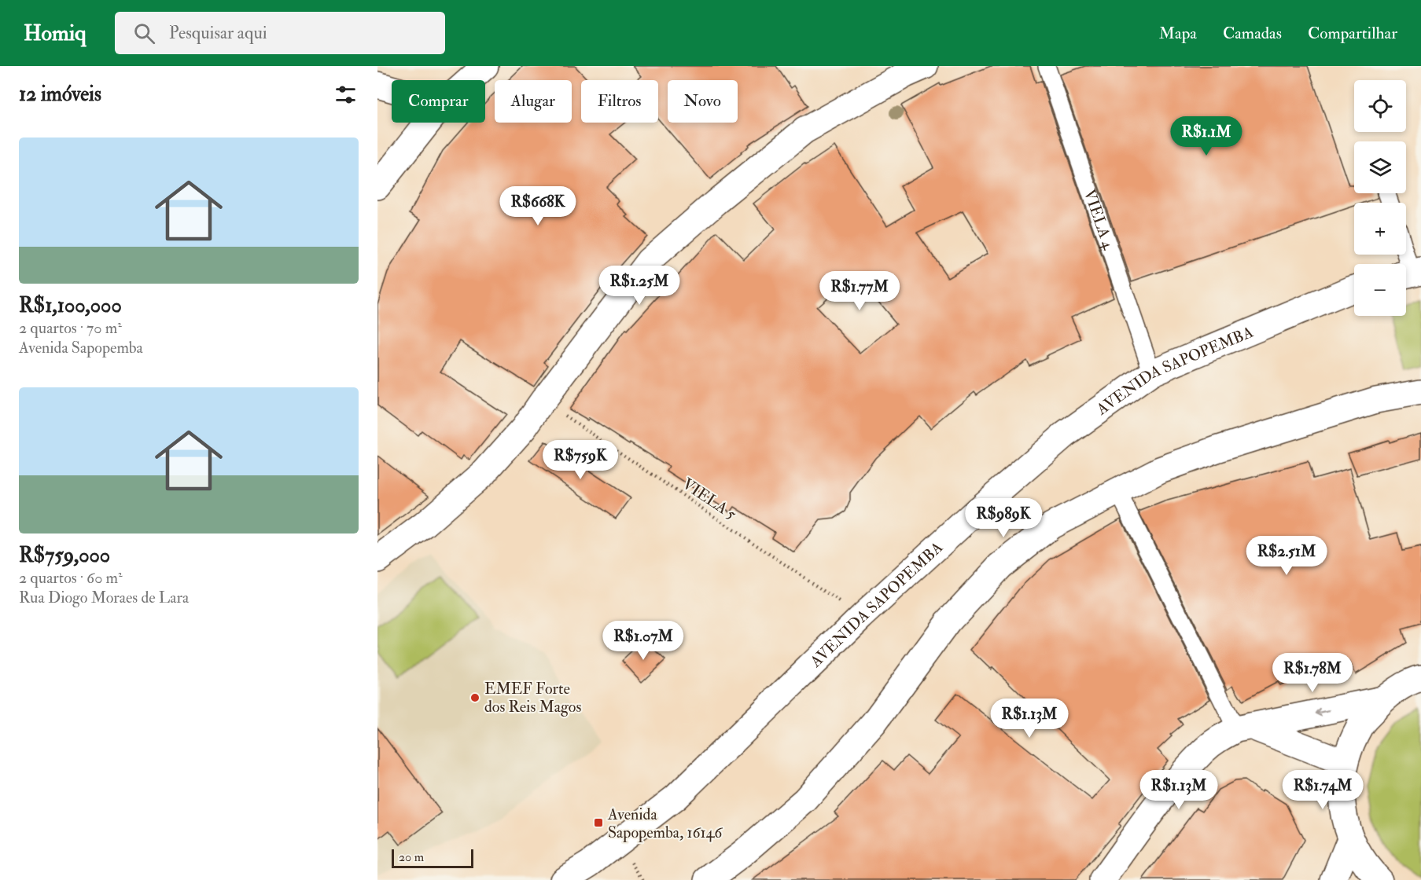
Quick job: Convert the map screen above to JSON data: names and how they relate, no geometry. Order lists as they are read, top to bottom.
{
  "streets": {
    "street": ["AVENIDA SAPOPEMBA"],
    "lane": ["VIELA 4"],
    "path": ["VIELA 5"]
  },
  "crossings": [
    ["VIELA 4", "AVENIDA SAPOPEMBA"],
    ["AVENIDA SAPOPEMBA", "VIELA 5"]
  ],
  "places": {
    "other": ["EMEF Forte dos Reis Magos"],
    "transit": ["Avenida Sapopemba, 16146"]
  },
  "scale_bar": "20 m",
  "page": {
    "header": "Homiq",
    "search": "Pesquisar aqui",
    "nav": ["Mapa", "Camadas", "Compartilhar"],
    "heading": "12 imóveis",
    "map_buttons": ["+", "−"],
    "chip": [
      "Comprar",
      "Alugar",
      "Filtros",
      "Novo"
    ],
    "price": [
      "R$1.1M",
      "R$668K",
      "R$1.25M",
      "R$1.77M",
      "R$759K",
      "R$989K",
      "R$2.51M",
      "R$1.07M",
      "R$1.78M",
      "R$1.13M",
      "R$1.13M",
      "R$1.74M"
    ],
    "list": [
      {
        "name": "R$1,100,000",
        "note": "2 quartos · 70 m² · Avenida Sapopemba"
      },
      {
        "name": "R$759,000",
        "note": "2 quartos · 60 m² · Rua Diogo Moraes de Lara"
      }
    ],
    "scale": "20 m"
  }
}
